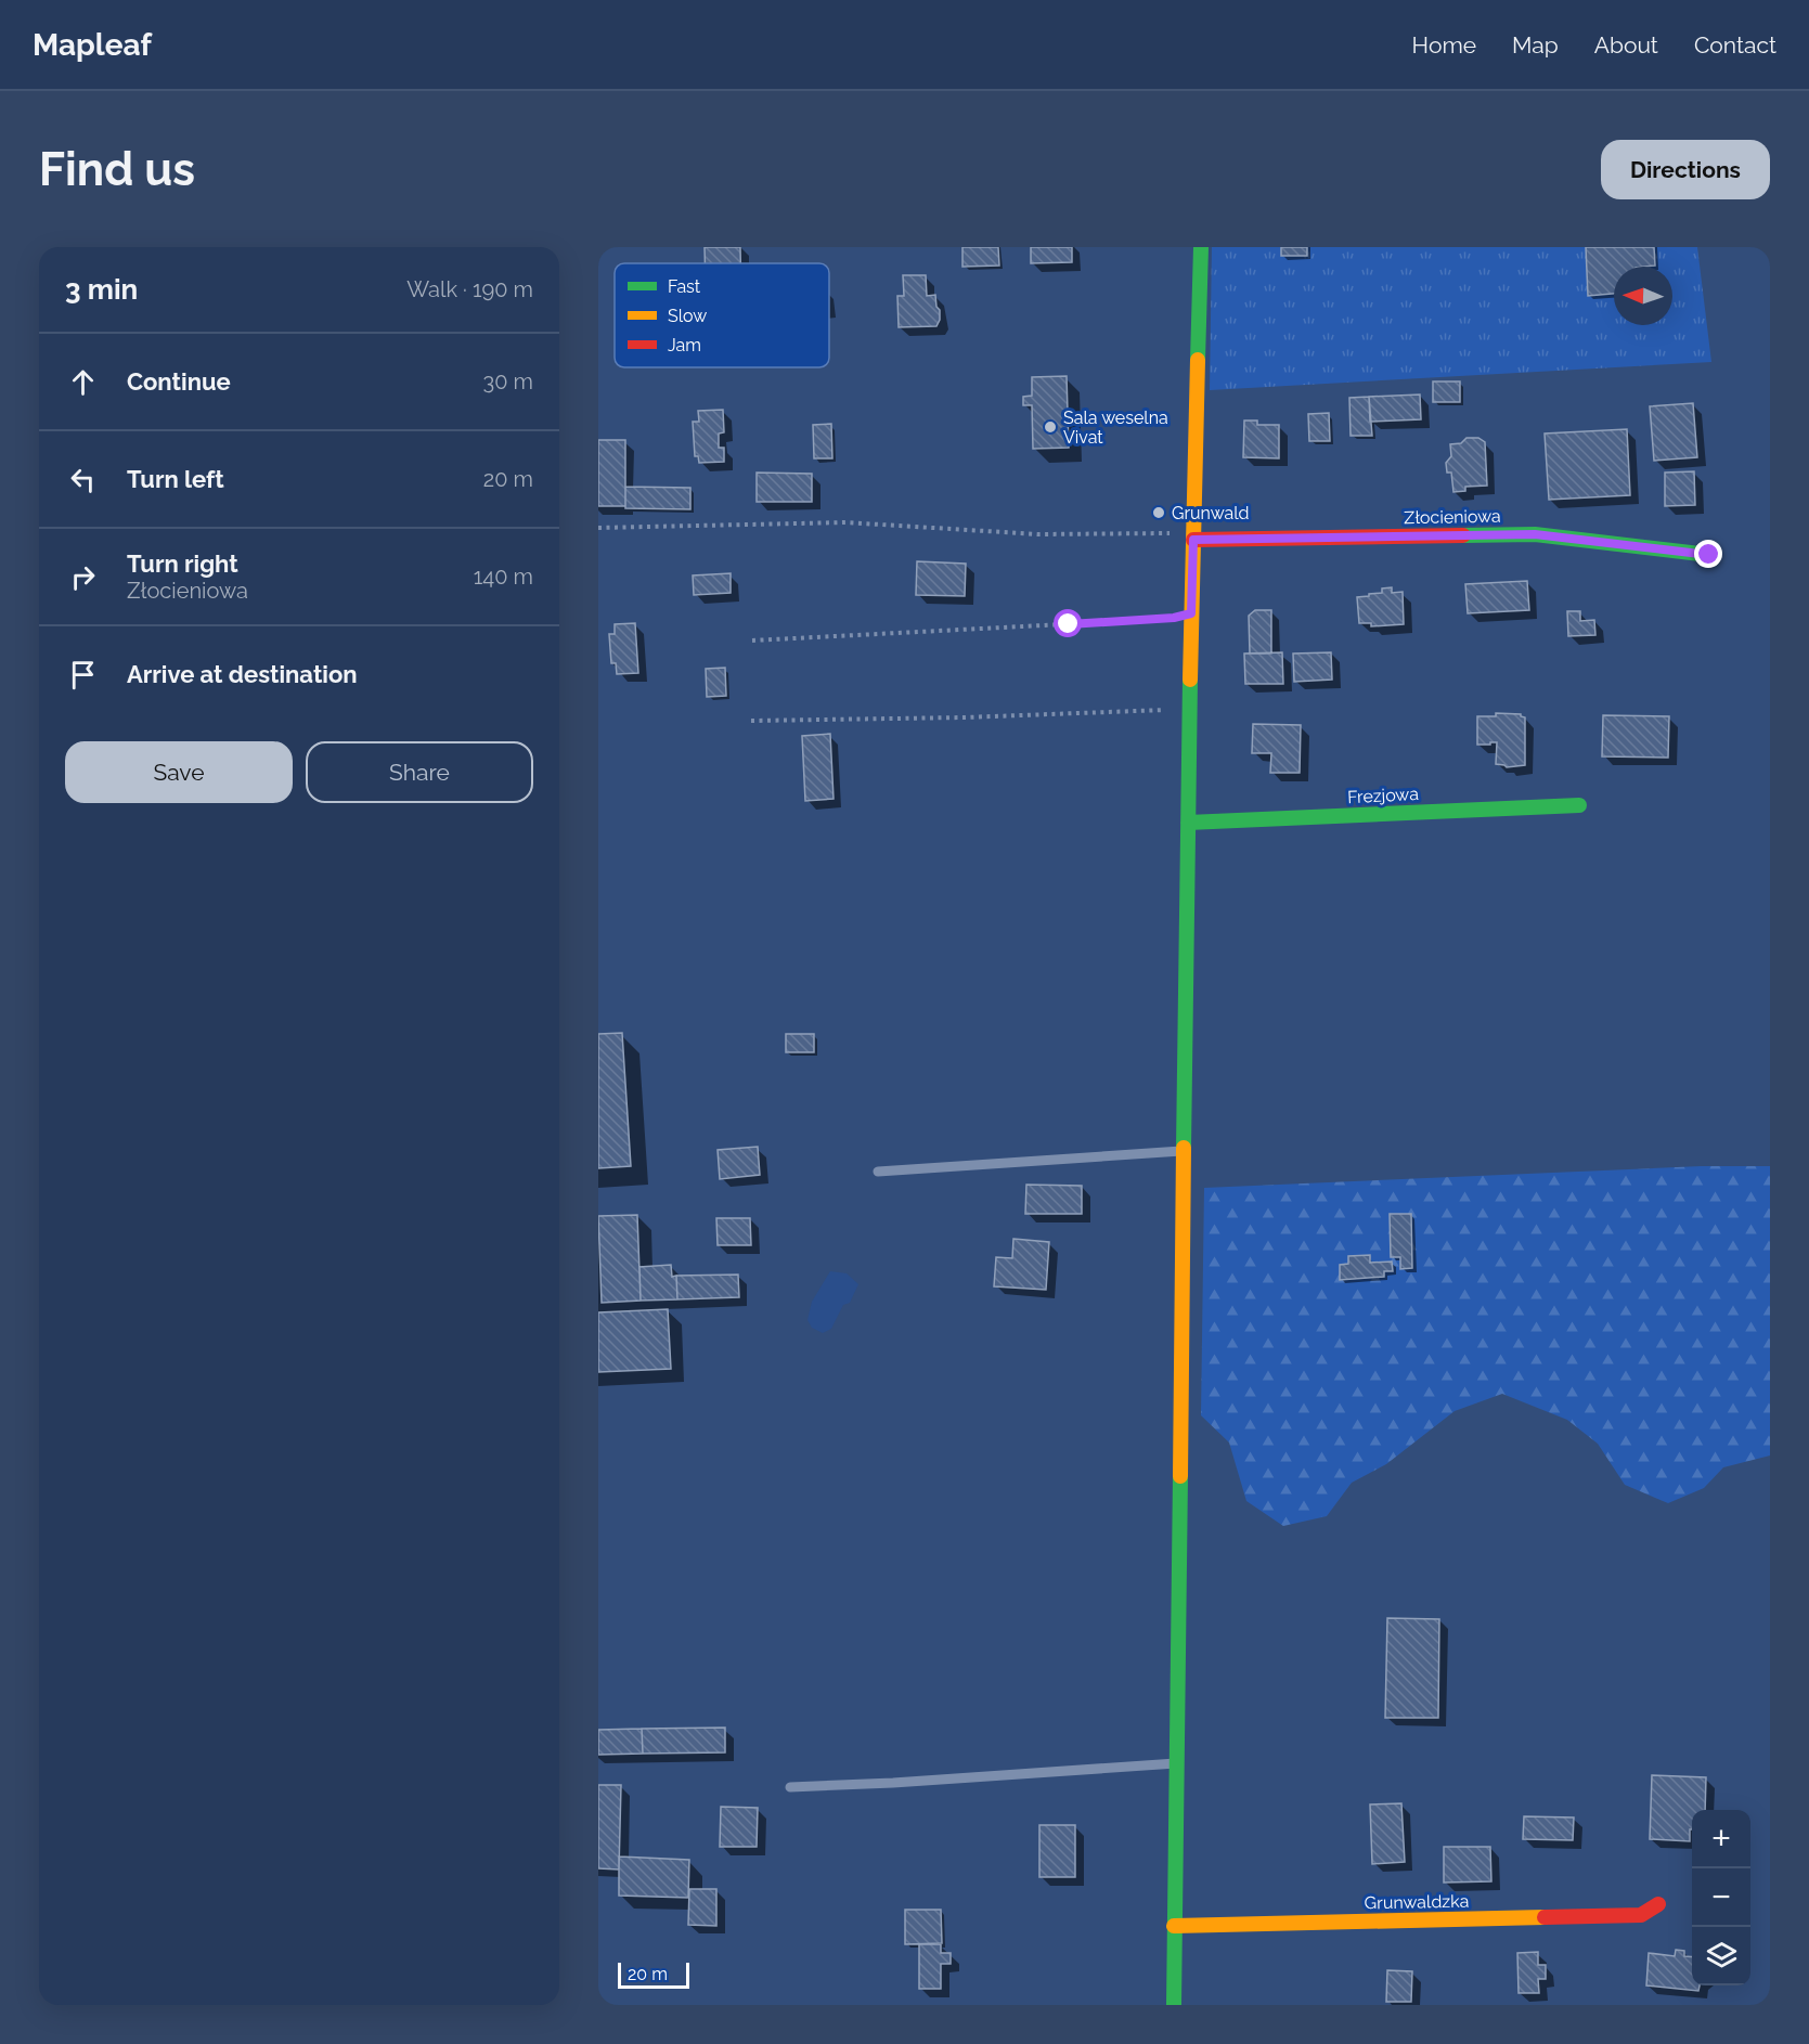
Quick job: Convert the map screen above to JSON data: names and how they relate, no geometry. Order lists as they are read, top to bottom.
{
  "streets": {
    "street": ["Złocieniowa", "Frezjowa", "Grunwaldzka"]
  },
  "places": ["Sala weselna Vivat", "Grunwald"],
  "legend": ["Fast", "Slow", "Jam"],
  "scale_bar": "20 m",
  "north": "left",
  "page": {
    "header": "Mapleaf",
    "nav": [
      "Home",
      "Map",
      "About",
      "Contact"
    ],
    "buttons": [
      "Directions",
      ["Save", "Share"]
    ],
    "title": "Find us",
    "heading": ["3 min", "Walk · 190 m"],
    "list": [
      ["Continue", "30 m"],
      ["Turn left", "20 m"],
      ["Turn right", "Złocieniowa", "140 m"],
      "Arrive at destination"
    ],
    "map_buttons": ["+", "−"],
    "scale": "20 m"
  }
}
